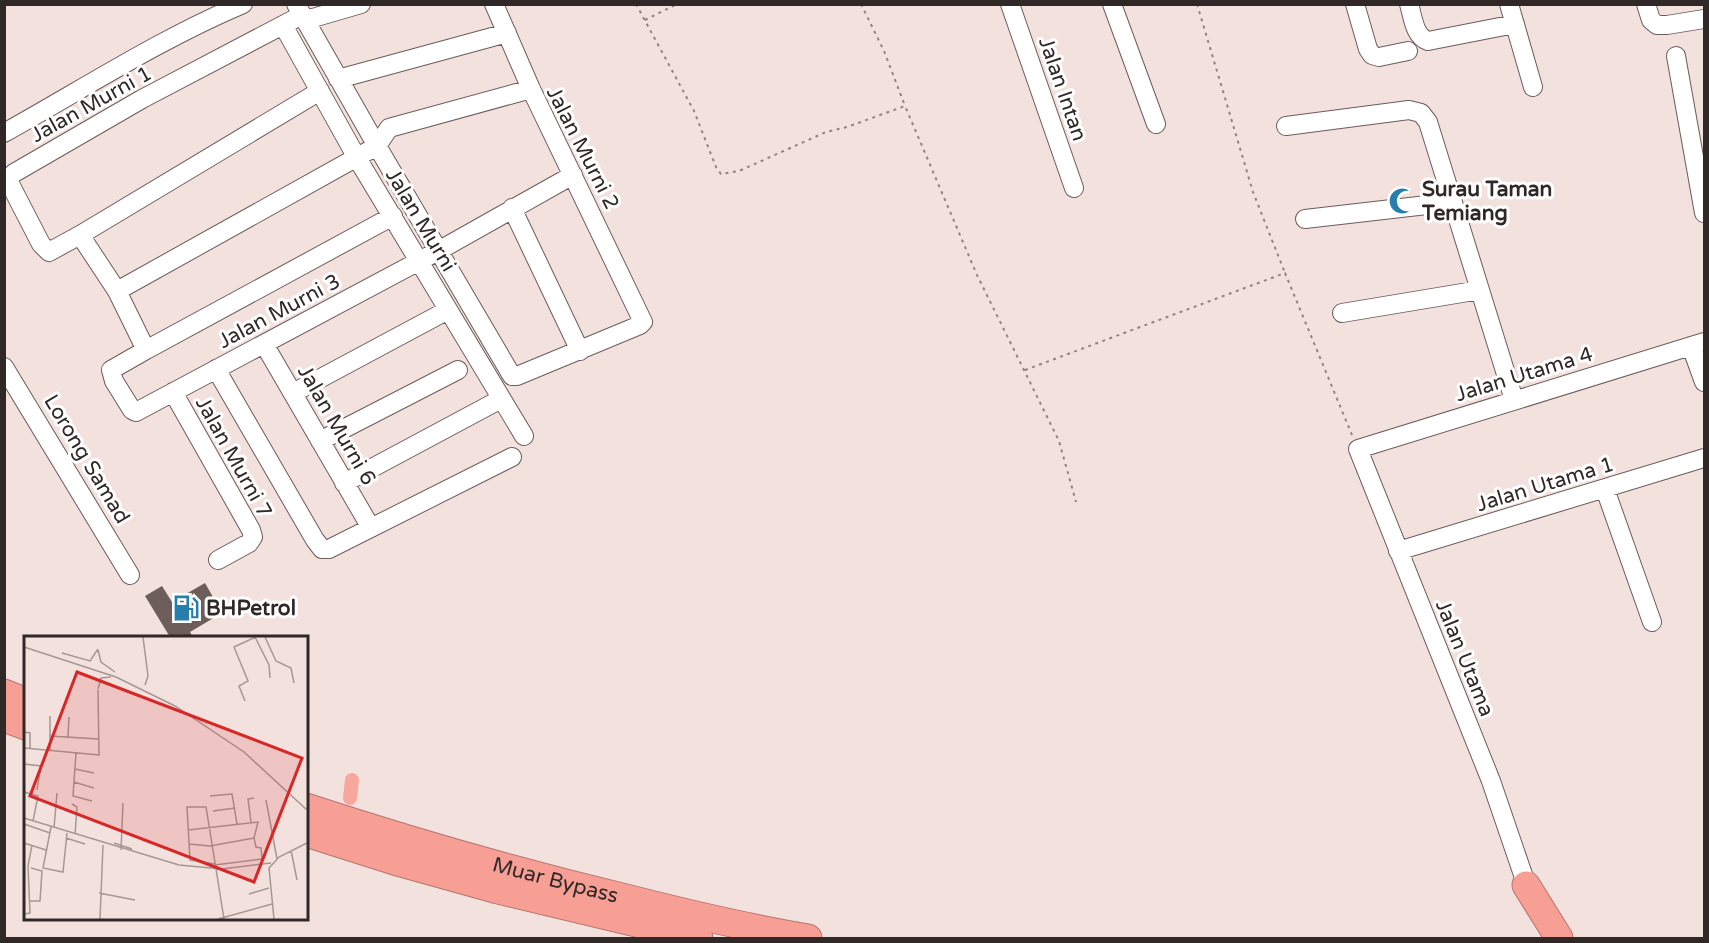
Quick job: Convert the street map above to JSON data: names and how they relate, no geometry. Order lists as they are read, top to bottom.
{
  "streets": {
    "highway": ["Muar Bypass"],
    "street": [
      "Jalan Intan",
      "Jalan Murni 1",
      "Jalan Murni 2",
      "Jalan Murni",
      "Jalan Murni 3",
      "Jalan Utama 4",
      "Jalan Murni 6",
      "Jalan Murni 7",
      "Lorong Samad",
      "Jalan Utama 1",
      "Jalan Utama"
    ]
  },
  "crossings": [
    ["Jalan Murni 1", "Jalan Murni"],
    ["Jalan Murni 2", "Jalan Murni"],
    ["Jalan Murni 2", "Jalan Murni 3"],
    ["Jalan Murni", "Jalan Murni 3"],
    ["Jalan Murni 3", "Jalan Murni 6"],
    ["Jalan Murni 3", "Jalan Murni 7"],
    ["Jalan Utama 4", "Jalan Utama"],
    ["Jalan Utama 1", "Jalan Utama"]
  ],
  "places": {
    "mosque": ["Surau Taman Temiang"],
    "fuel station": ["BHPetrol"]
  }
}
